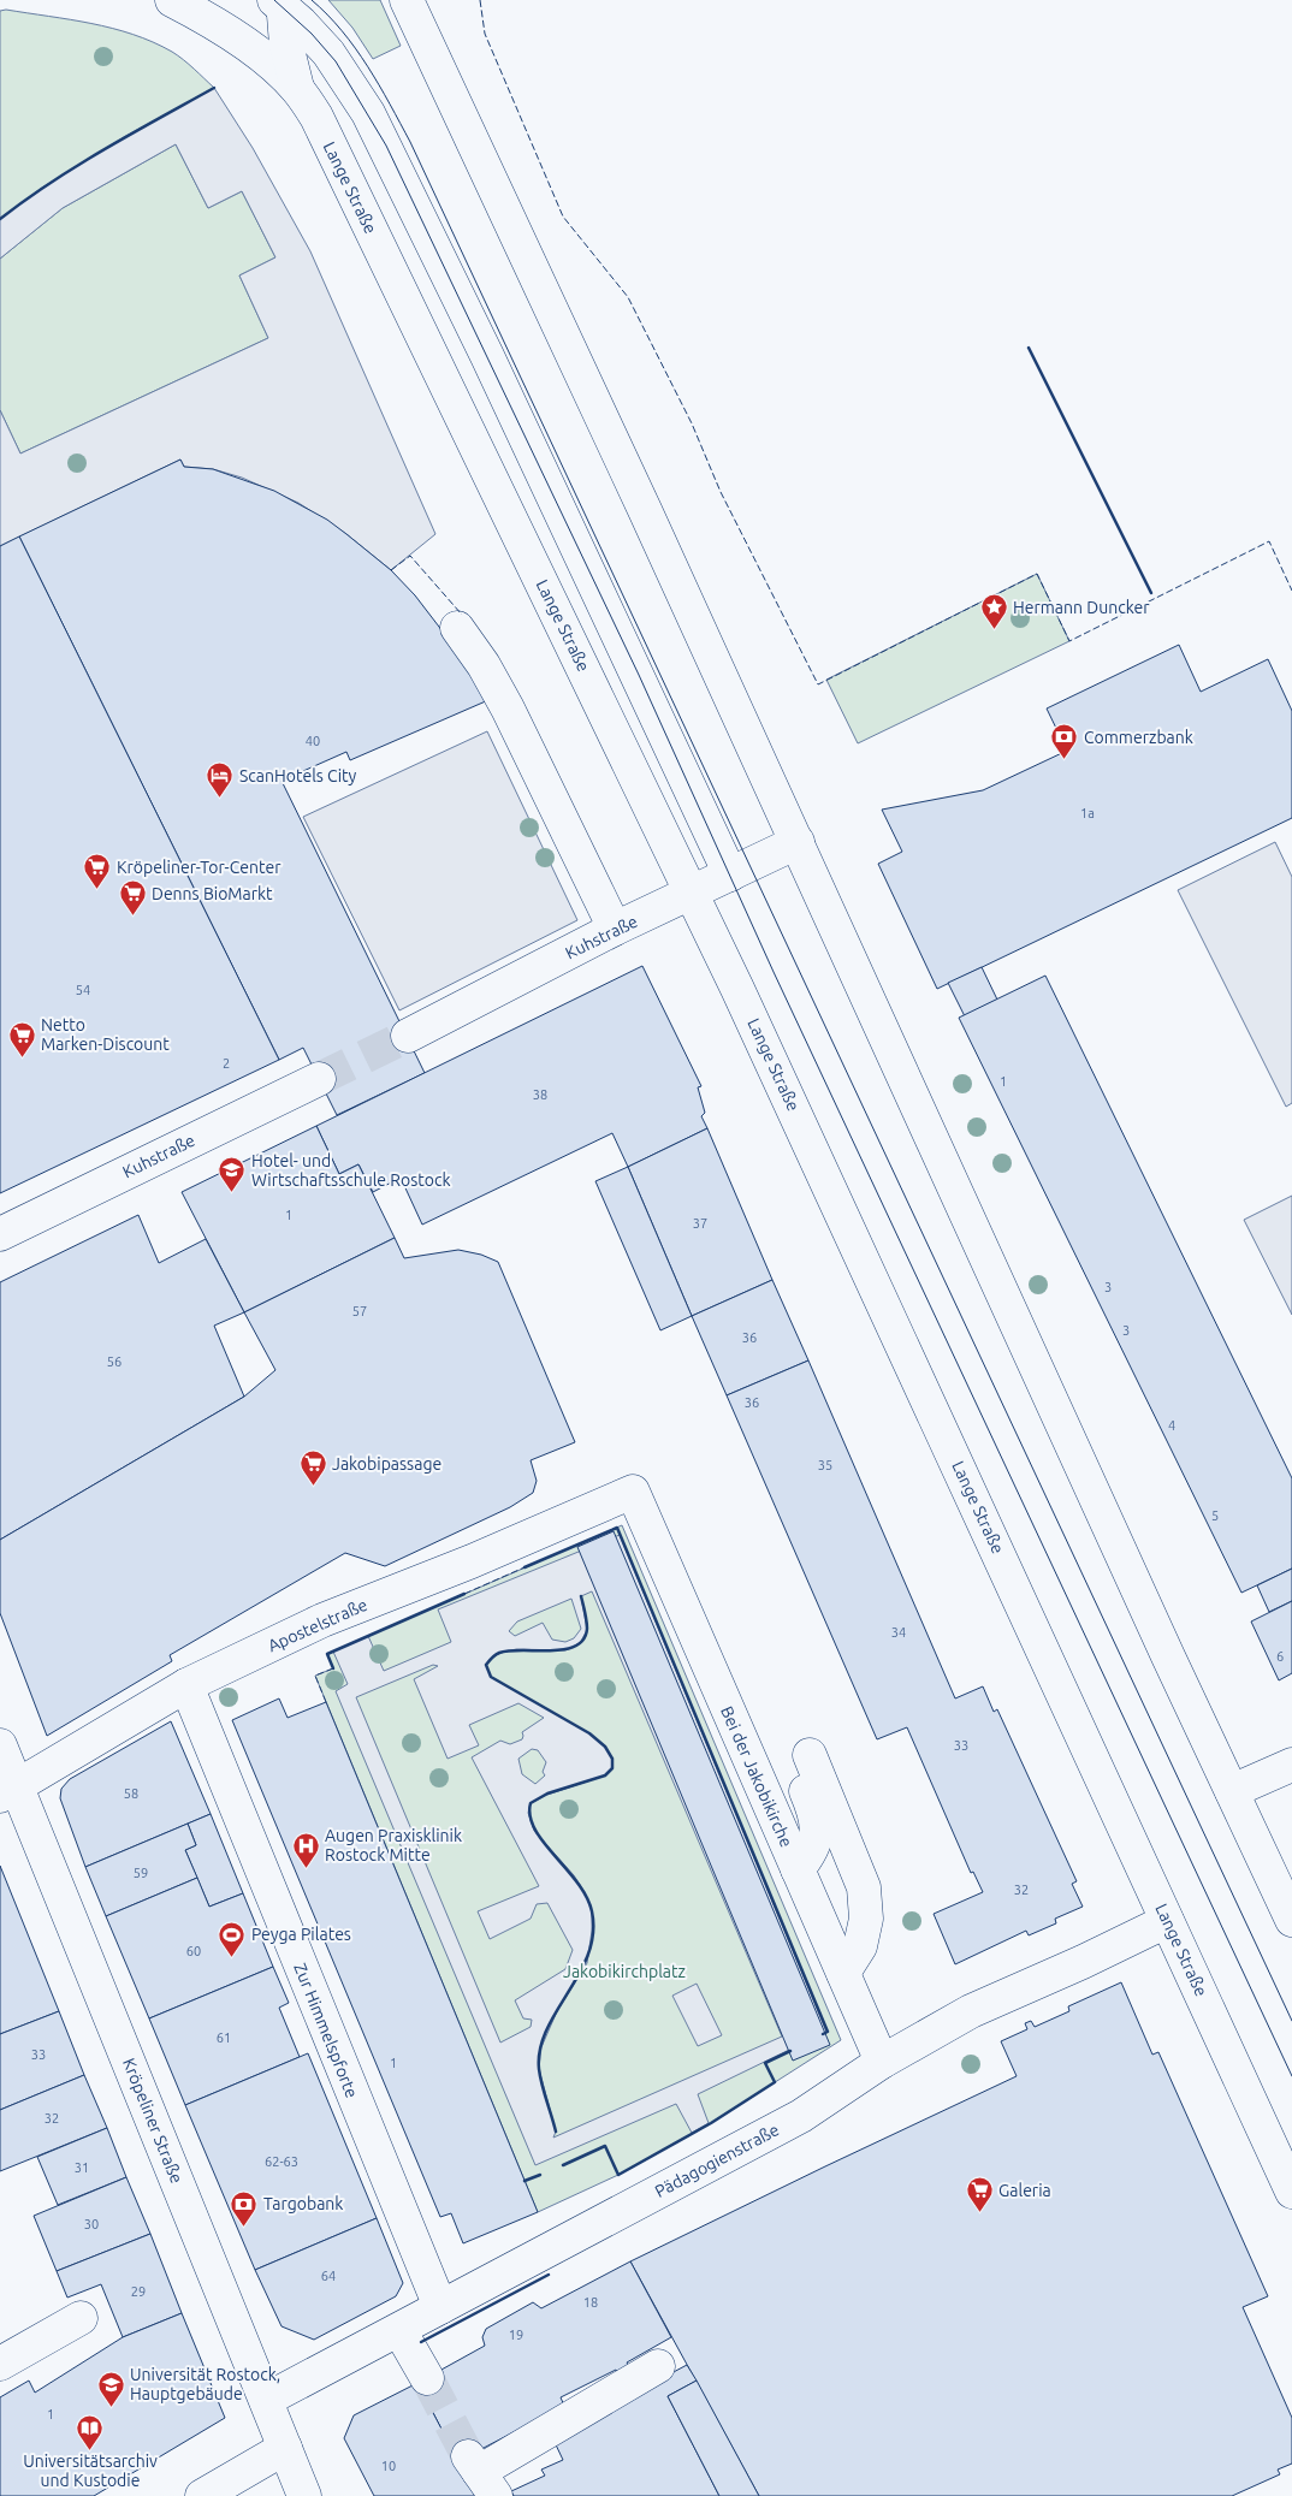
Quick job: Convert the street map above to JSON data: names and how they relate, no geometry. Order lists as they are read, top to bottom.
{
  "streets": {
    "street": [
      "Lange Straße",
      "Kuhstraße",
      "Apostelstraße",
      "Bei der Jakobikirche",
      "Zur Himmelspforte",
      "Kröpeliner Straße",
      "Pädagogienstraße"
    ]
  },
  "crossings": [
    ["Lange Straße", "Kuhstraße"],
    ["Lange Straße", "Pädagogienstraße"],
    ["Apostelstraße", "Bei der Jakobikirche"],
    ["Apostelstraße", "Zur Himmelspforte"],
    ["Apostelstraße", "Kröpeliner Straße"],
    ["Bei der Jakobikirche", "Pädagogienstraße"],
    ["Zur Himmelspforte", "Pädagogienstraße"],
    ["Kröpeliner Straße", "Pädagogienstraße"]
  ],
  "parks": ["Jakobikirchplatz"],
  "places": {
    "place": ["Hermann Duncker"],
    "bank": ["Commerzbank", "Targobank"],
    "hotel": ["ScanHotels City"],
    "supermarket": [
      "Kröpeliner-Tor-Center",
      "Denns BioMarkt",
      "Netto Marken-Discount",
      "Jakobipassage",
      "Galeria"
    ],
    "school or university": ["Hotel- und Wirtschaftsschule Rostock", "Universität Rostock, Hauptgebäude"],
    "hospital": ["Augen Praxisklinik Rostock Mitte"],
    "sports": ["Peyga Pilates"],
    "library": ["Universitätsarchiv und Kustodie"]
  },
  "house_numbers": [
    "40",
    "1a",
    "54",
    "2",
    "1",
    "38",
    "1",
    "37",
    "3",
    "57",
    "3",
    "36",
    "56",
    "36",
    "4",
    "35",
    "5",
    "34",
    "6",
    "33",
    "58",
    "59",
    "32",
    "60",
    "61",
    "33",
    "1",
    "32",
    "62-63",
    "31",
    "30",
    "64",
    "29",
    "18",
    "19",
    "1",
    "10"
  ]
}
